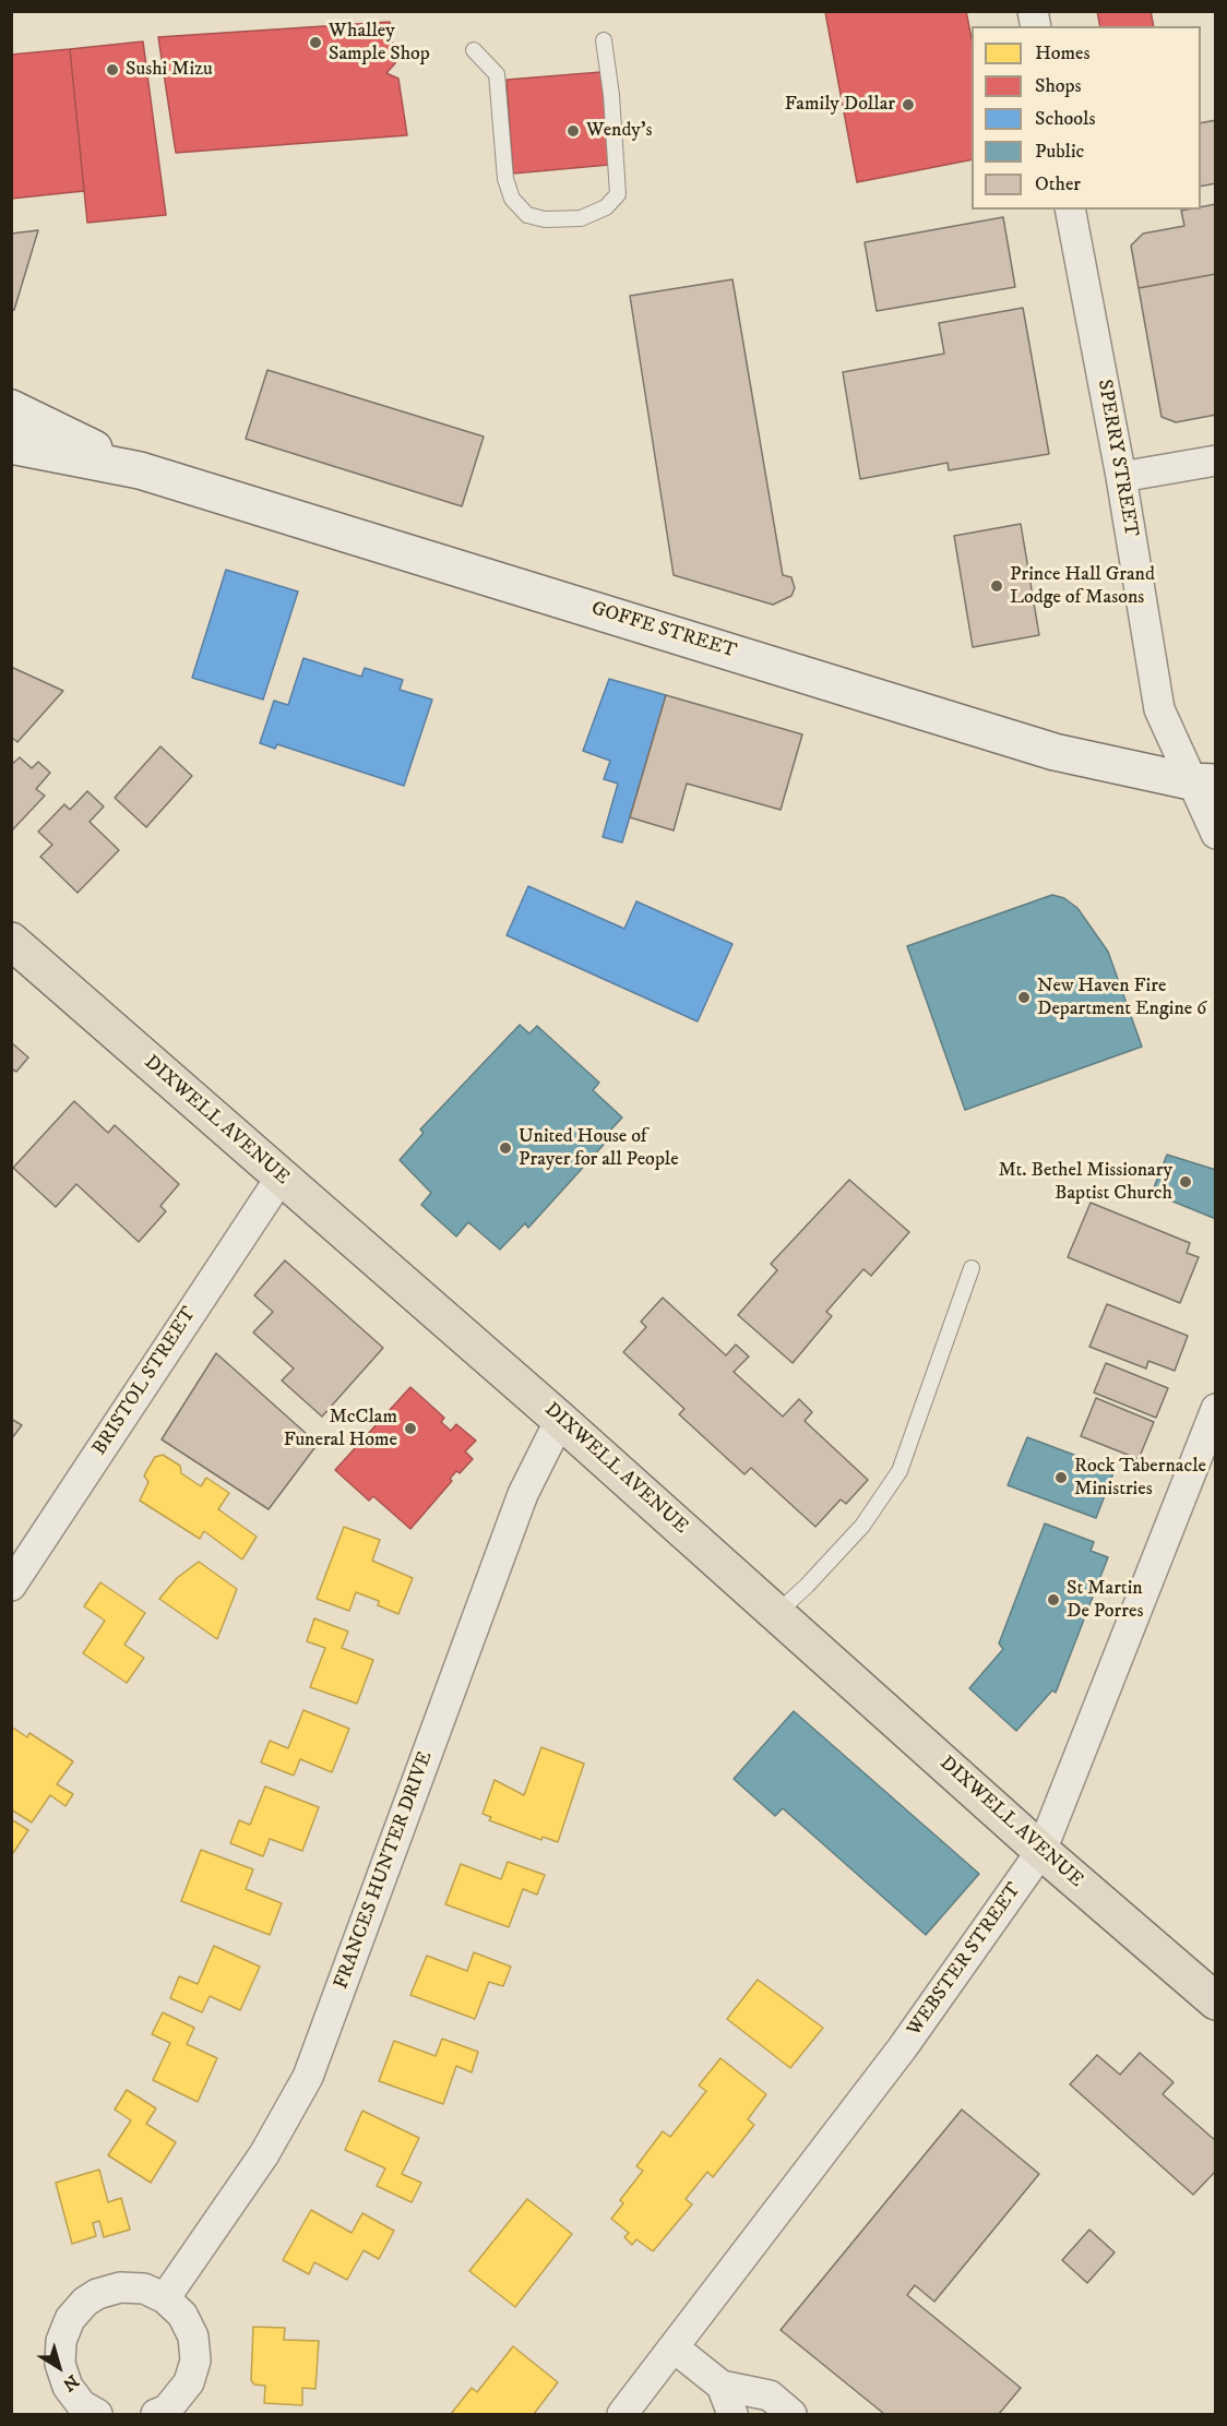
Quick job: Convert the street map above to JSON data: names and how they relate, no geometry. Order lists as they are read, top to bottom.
{
  "streets": {
    "main road": ["GOFFE STREET", "DIXWELL AVENUE"],
    "street": [
      "SPERRY STREET",
      "BRISTOL STREET",
      "FRANCES HUNTER DRIVE",
      "WEBSTER STREET"
    ]
  },
  "crossings": [
    ["SPERRY STREET", "GOFFE STREET"],
    ["DIXWELL AVENUE", "BRISTOL STREET"],
    ["DIXWELL AVENUE", "FRANCES HUNTER DRIVE"],
    ["DIXWELL AVENUE", "WEBSTER STREET"]
  ],
  "places": [
    "Whalley Sample Shop",
    "Sushi Mizu",
    "Family Dollar",
    "Wendy's",
    "Prince Hall Grand Lodge of Masons",
    "New Haven Fire Department Engine 6",
    "United House of Prayer for all People",
    "Mt. Bethel Missionary Baptist Church",
    "McClam Funeral Home",
    "Rock Tabernacle Ministries",
    "St Martin De Porres"
  ],
  "legend": [
    "Homes",
    "Shops",
    "Schools",
    "Public",
    "Other"
  ],
  "north": "bottom right"
}
